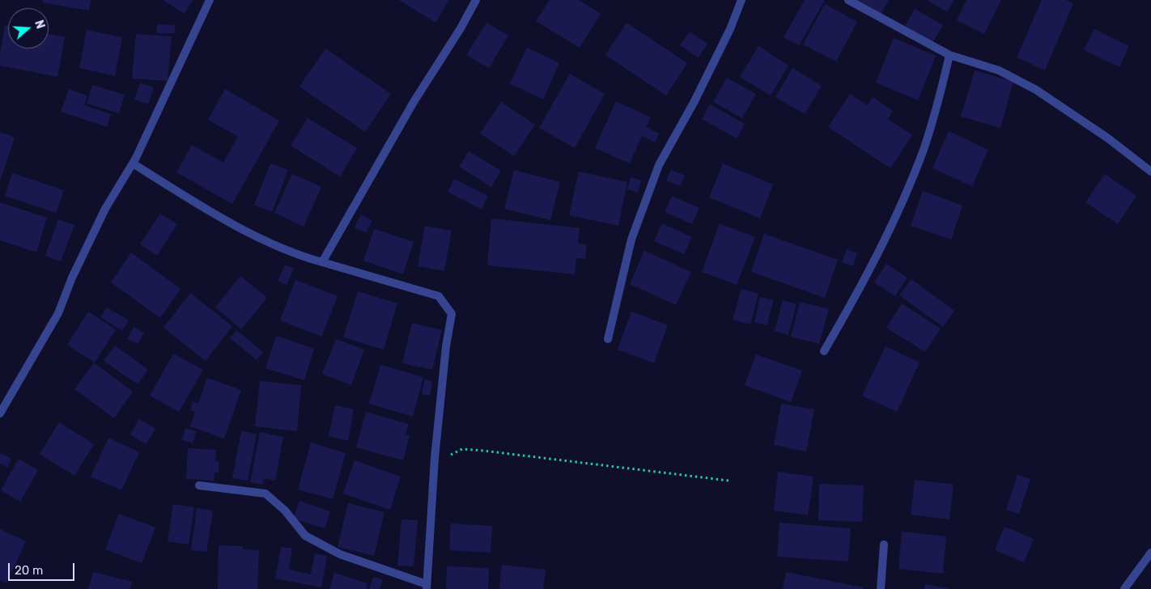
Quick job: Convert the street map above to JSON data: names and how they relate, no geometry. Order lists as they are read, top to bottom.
{
  "scale_bar": "20 m",
  "north": "right"
}
